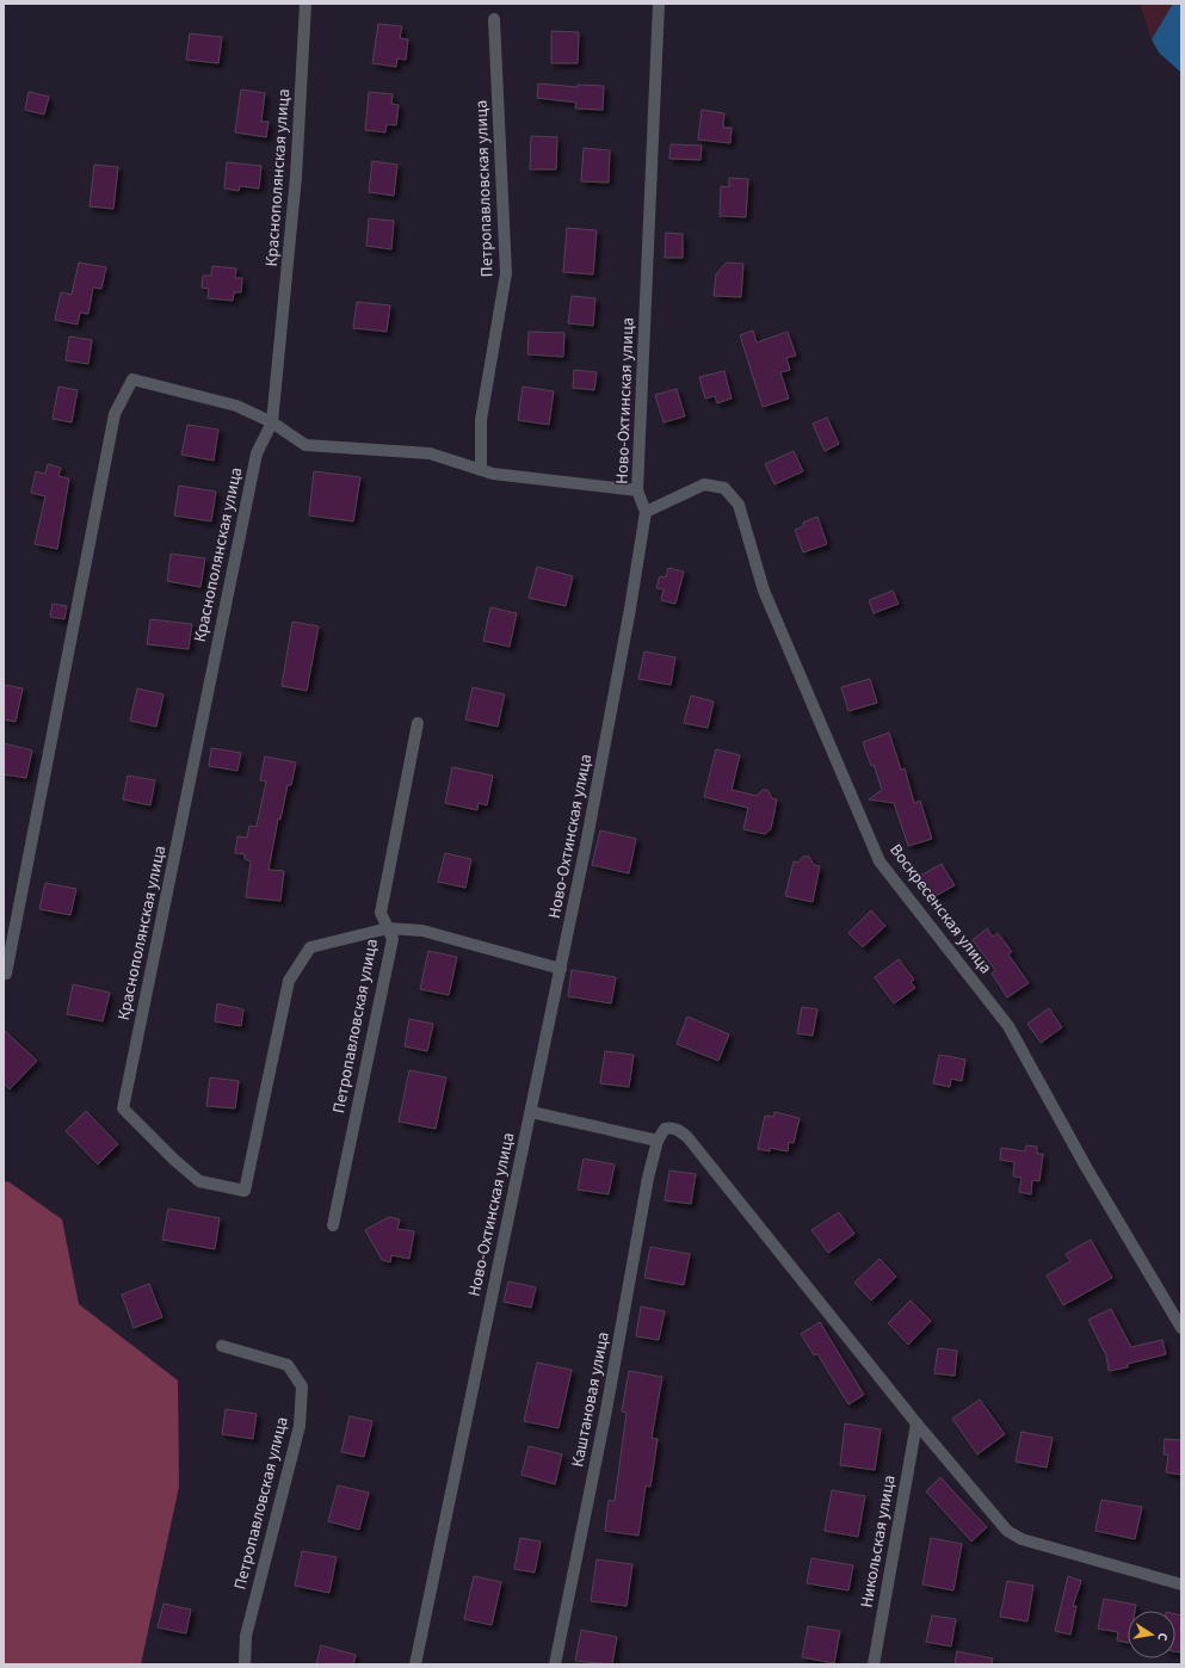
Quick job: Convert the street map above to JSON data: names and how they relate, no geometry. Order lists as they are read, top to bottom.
{
  "streets": {
    "street": [
      "Краснополянская улица",
      "Петропавловская улица",
      "Ново-Охтинская улица",
      "Воскресенская улица",
      "Каштановая улица",
      "Никольская улица"
    ]
  },
  "crossings": [
    ["Краснополянская улица", "Петропавловская улица"],
    ["Ново-Охтинская улица", "Воскресенская улица"]
  ],
  "north": "right"
}
